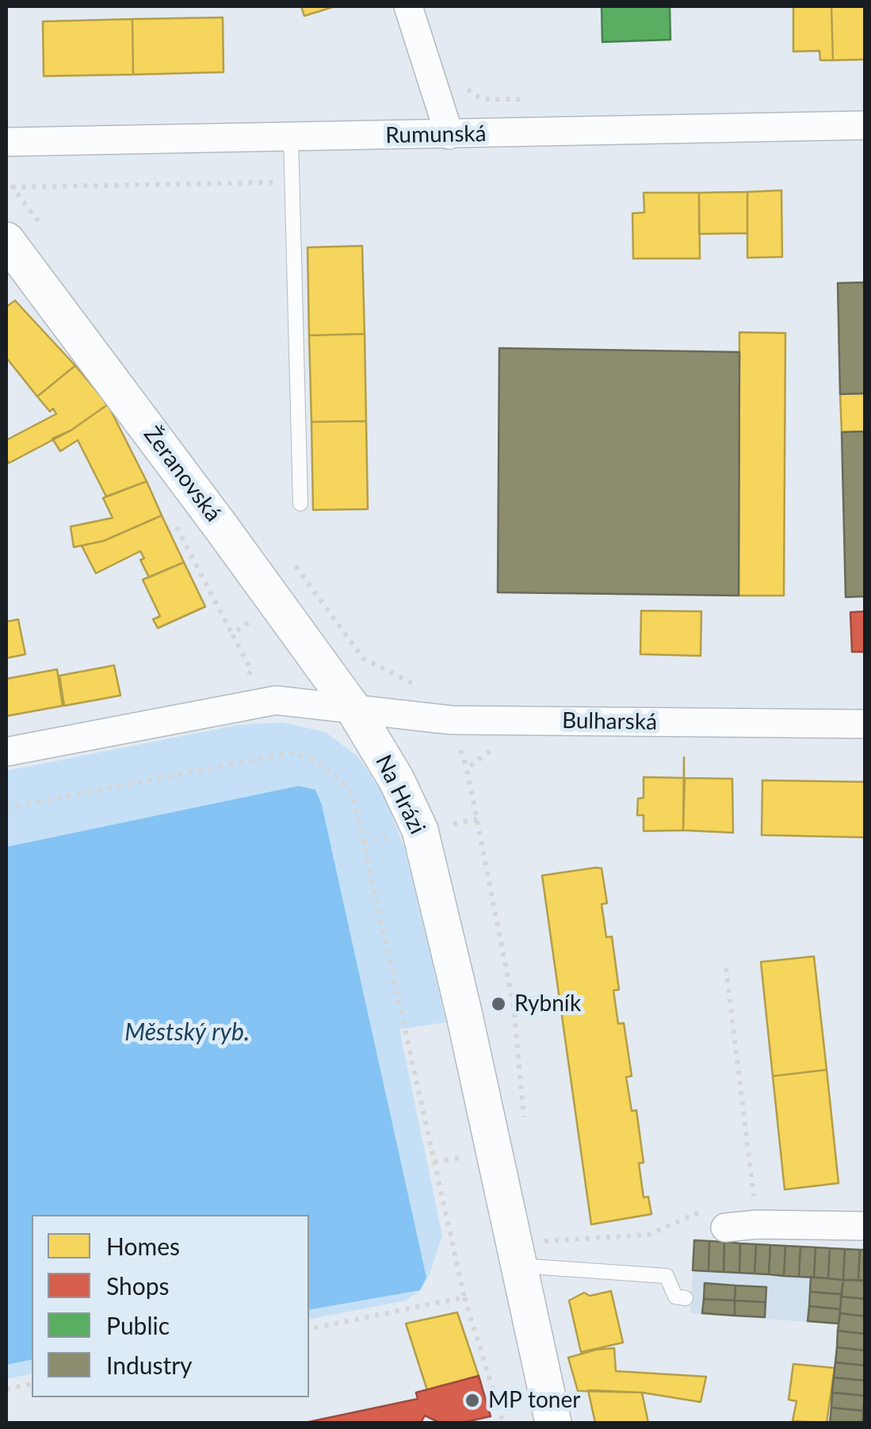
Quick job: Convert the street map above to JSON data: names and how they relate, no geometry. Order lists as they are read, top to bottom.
{
  "streets": {
    "street": [
      "Rumunská",
      "Žeranovská",
      "Bulharská",
      "Na Hrázi"
    ]
  },
  "crossings": [
    ["Žeranovská", "Bulharská"],
    ["Žeranovská", "Na Hrázi"],
    ["Bulharská", "Na Hrázi"]
  ],
  "water": ["Městský ryb."],
  "places": ["Rybník", "MP toner"],
  "legend": [
    "Homes",
    "Shops",
    "Public",
    "Industry"
  ]
}
